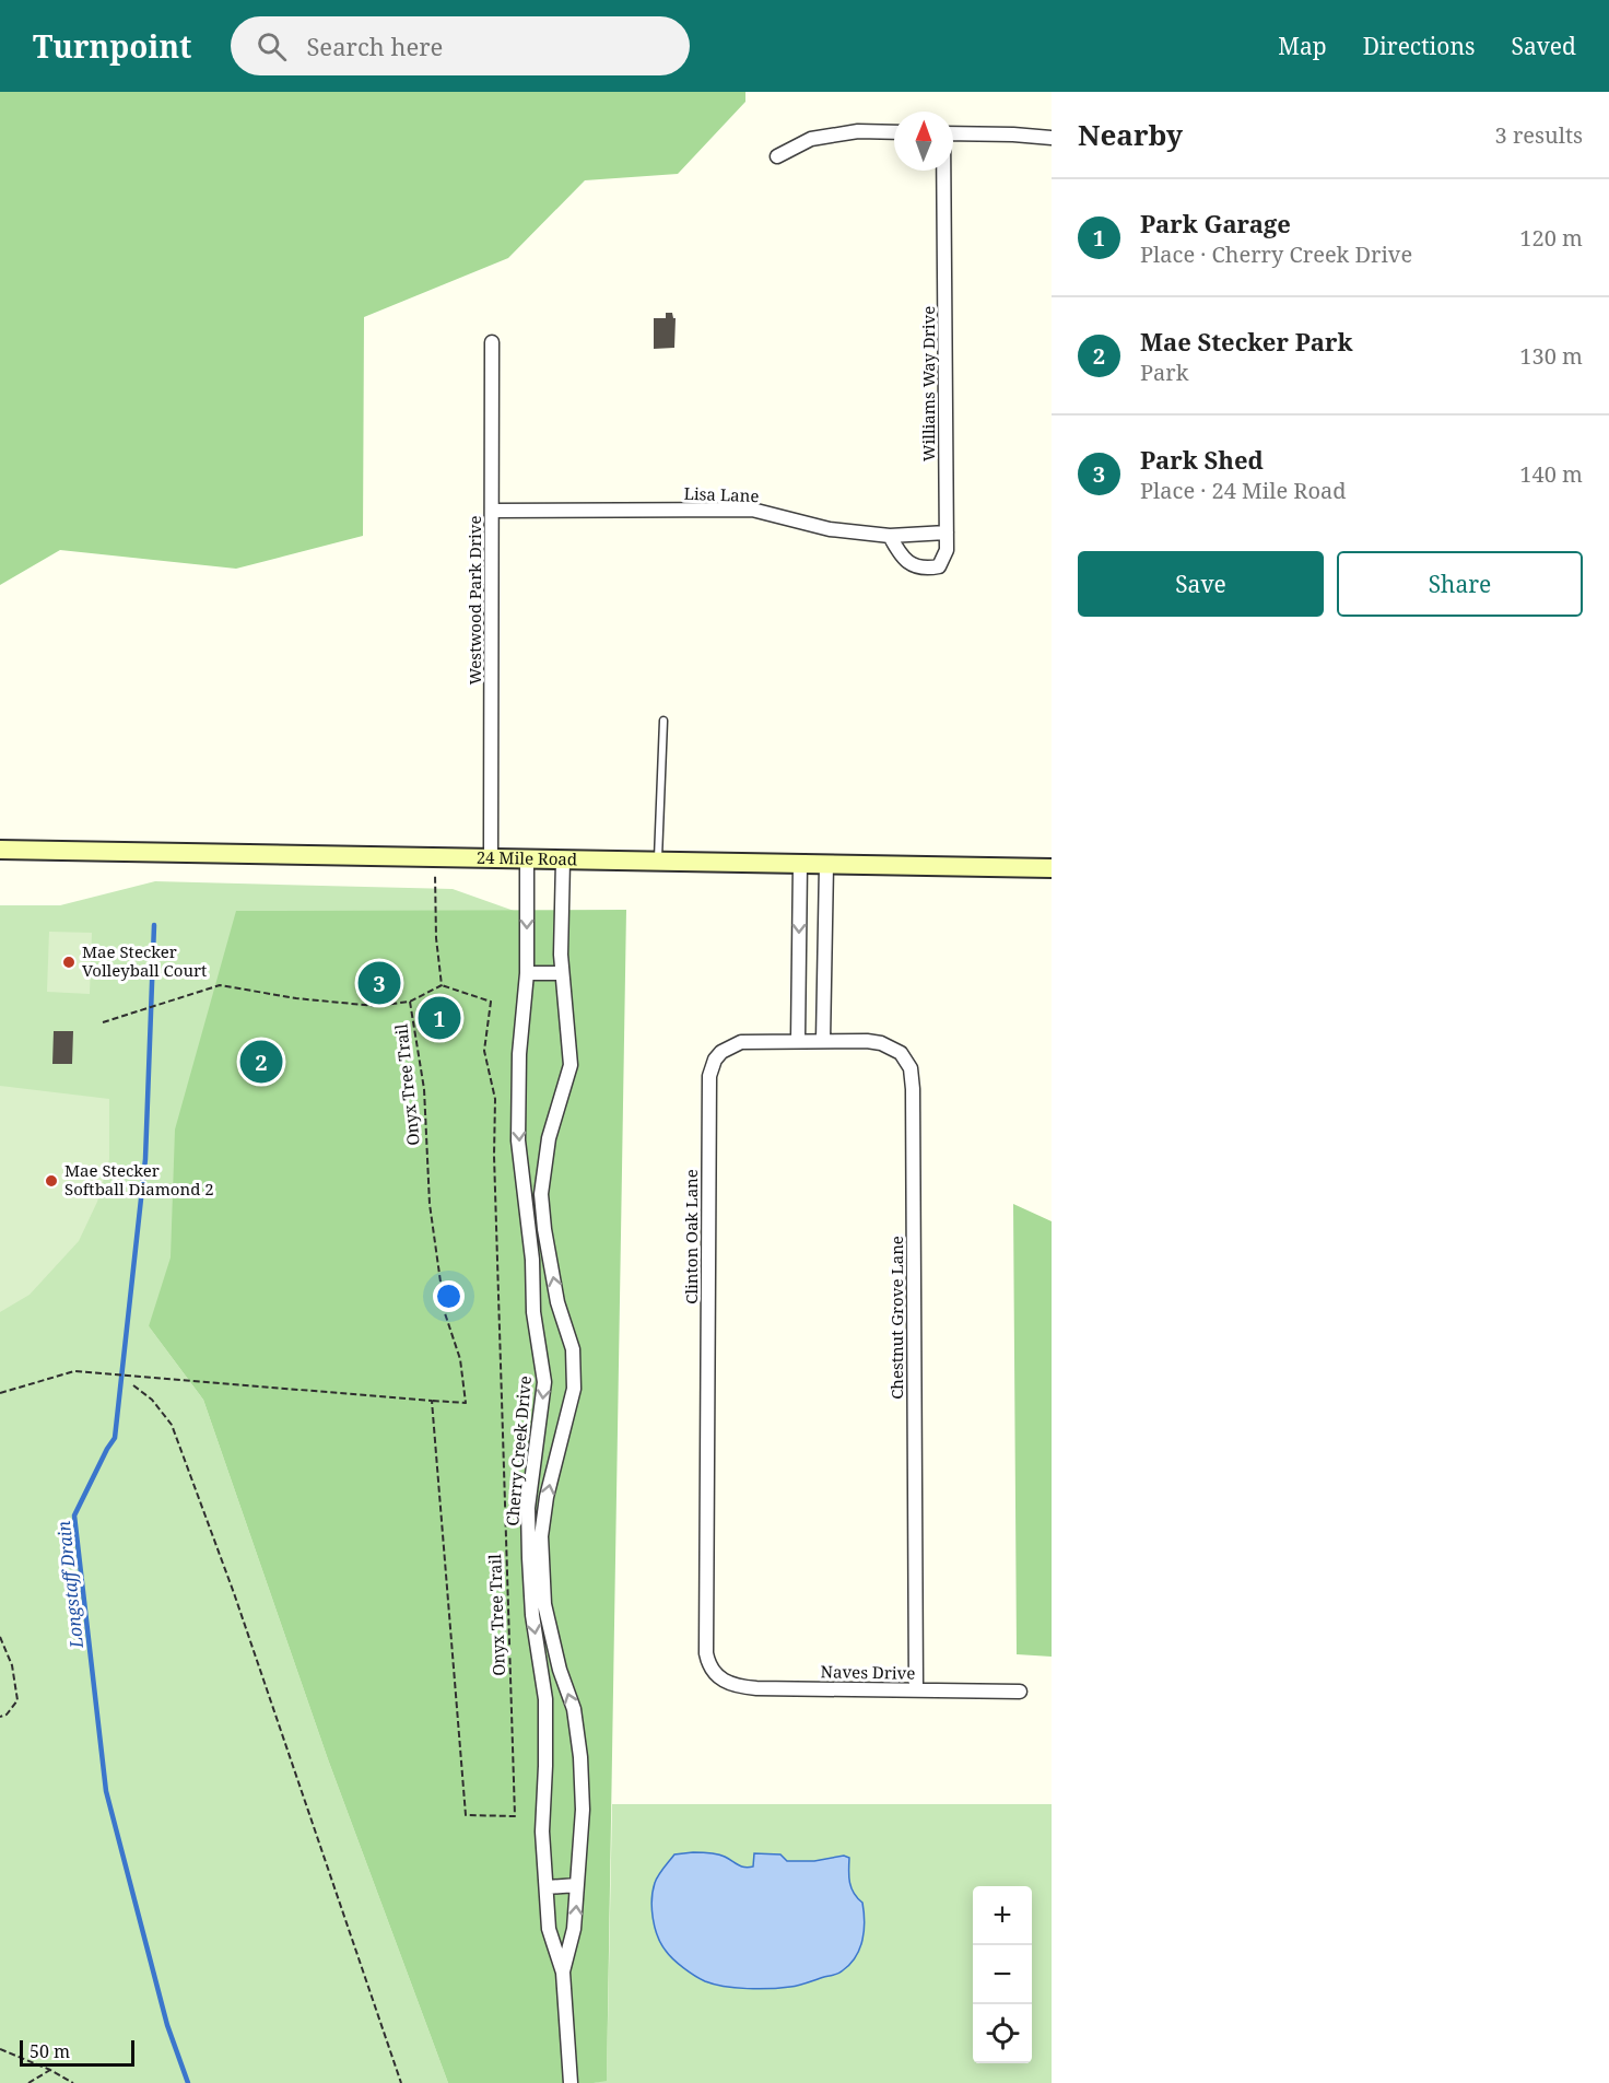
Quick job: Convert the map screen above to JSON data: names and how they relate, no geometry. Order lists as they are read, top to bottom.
{
  "streets": {
    "street": [
      "Williams Way Drive",
      "Lisa Lane",
      "Westwood Park Drive",
      "24 Mile Road",
      "Clinton Oak Lane",
      "Chestnut Grove Lane",
      "Cherry Creek Drive",
      "Naves Drive"
    ],
    "path": ["Onyx Tree Trail"]
  },
  "crossings": [
    ["Williams Way Drive", "Lisa Lane"],
    ["Lisa Lane", "Westwood Park Drive"],
    ["Westwood Park Drive", "24 Mile Road"],
    ["24 Mile Road", "Cherry Creek Drive"],
    ["Clinton Oak Lane", "Chestnut Grove Lane"],
    ["Clinton Oak Lane", "Naves Drive"],
    ["Chestnut Grove Lane", "Naves Drive"]
  ],
  "water": ["Longstaff Drain"],
  "places": ["Mae Stecker Volleyball Court", "Mae Stecker Softball Diamond 2"],
  "scale_bar": "50 m",
  "north": "top",
  "page": {
    "header": "Turnpoint",
    "search": "Search here",
    "nav": ["Map", "Directions", "Saved"],
    "heading": ["Nearby", "3 results"],
    "list": [
      {
        "mark": "1",
        "name": "Park Garage",
        "note": "Place · Cherry Creek Drive",
        "value": "120 m"
      },
      {
        "mark": "2",
        "name": "Mae Stecker Park",
        "note": "Park",
        "value": "130 m"
      },
      {
        "mark": "3",
        "name": "Park Shed",
        "note": "Place · 24 Mile Road",
        "value": "140 m"
      }
    ],
    "buttons": ["Save", "Share"],
    "pins": ["3", "1", "2"],
    "map_buttons": ["+", "−"],
    "scale": "50 m"
  }
}
